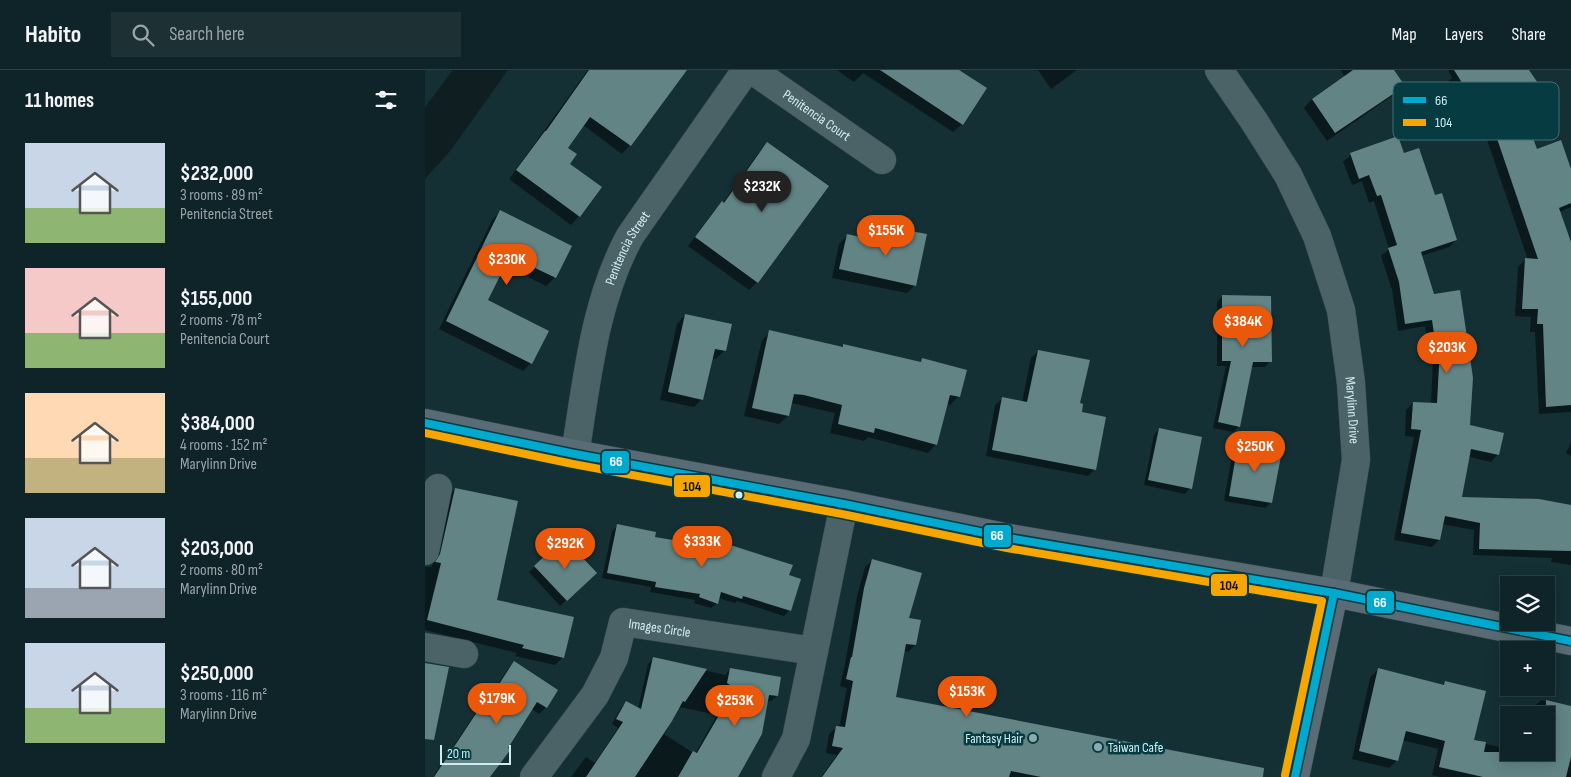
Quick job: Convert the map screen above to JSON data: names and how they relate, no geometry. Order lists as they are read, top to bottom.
{
  "streets": {
    "main road": ["Marylinn Drive"],
    "street": ["Penitencia Court", "Penitencia Street", "Images Circle"]
  },
  "places": ["Fantasy Hair", "Taiwan Cafe"],
  "lines": ["transit line 66", "transit line 104"],
  "legend": ["66", "104"],
  "scale_bar": "20 m",
  "page": {
    "header": "Habito",
    "search": "Search here",
    "nav": ["Map", "Layers", "Share"],
    "heading": "11 homes",
    "list": [
      {
        "name": "$232,000",
        "note": "3 rooms · 89 m² · Penitencia Street"
      },
      {
        "name": "$155,000",
        "note": "2 rooms · 78 m² · Penitencia Court"
      },
      {
        "name": "$384,000",
        "note": "4 rooms · 152 m² · Marylinn Drive"
      },
      {
        "name": "$203,000",
        "note": "2 rooms · 80 m² · Marylinn Drive"
      },
      {
        "name": "$250,000",
        "note": "3 rooms · 116 m² · Marylinn Drive"
      }
    ],
    "price": [
      "$232K",
      "$155K",
      "$230K",
      "$384K",
      "$203K",
      "$250K",
      "$333K",
      "$292K",
      "$153K",
      "$179K",
      "$253K"
    ],
    "map_buttons": ["+", "−"],
    "scale": "20 m"
  }
}
